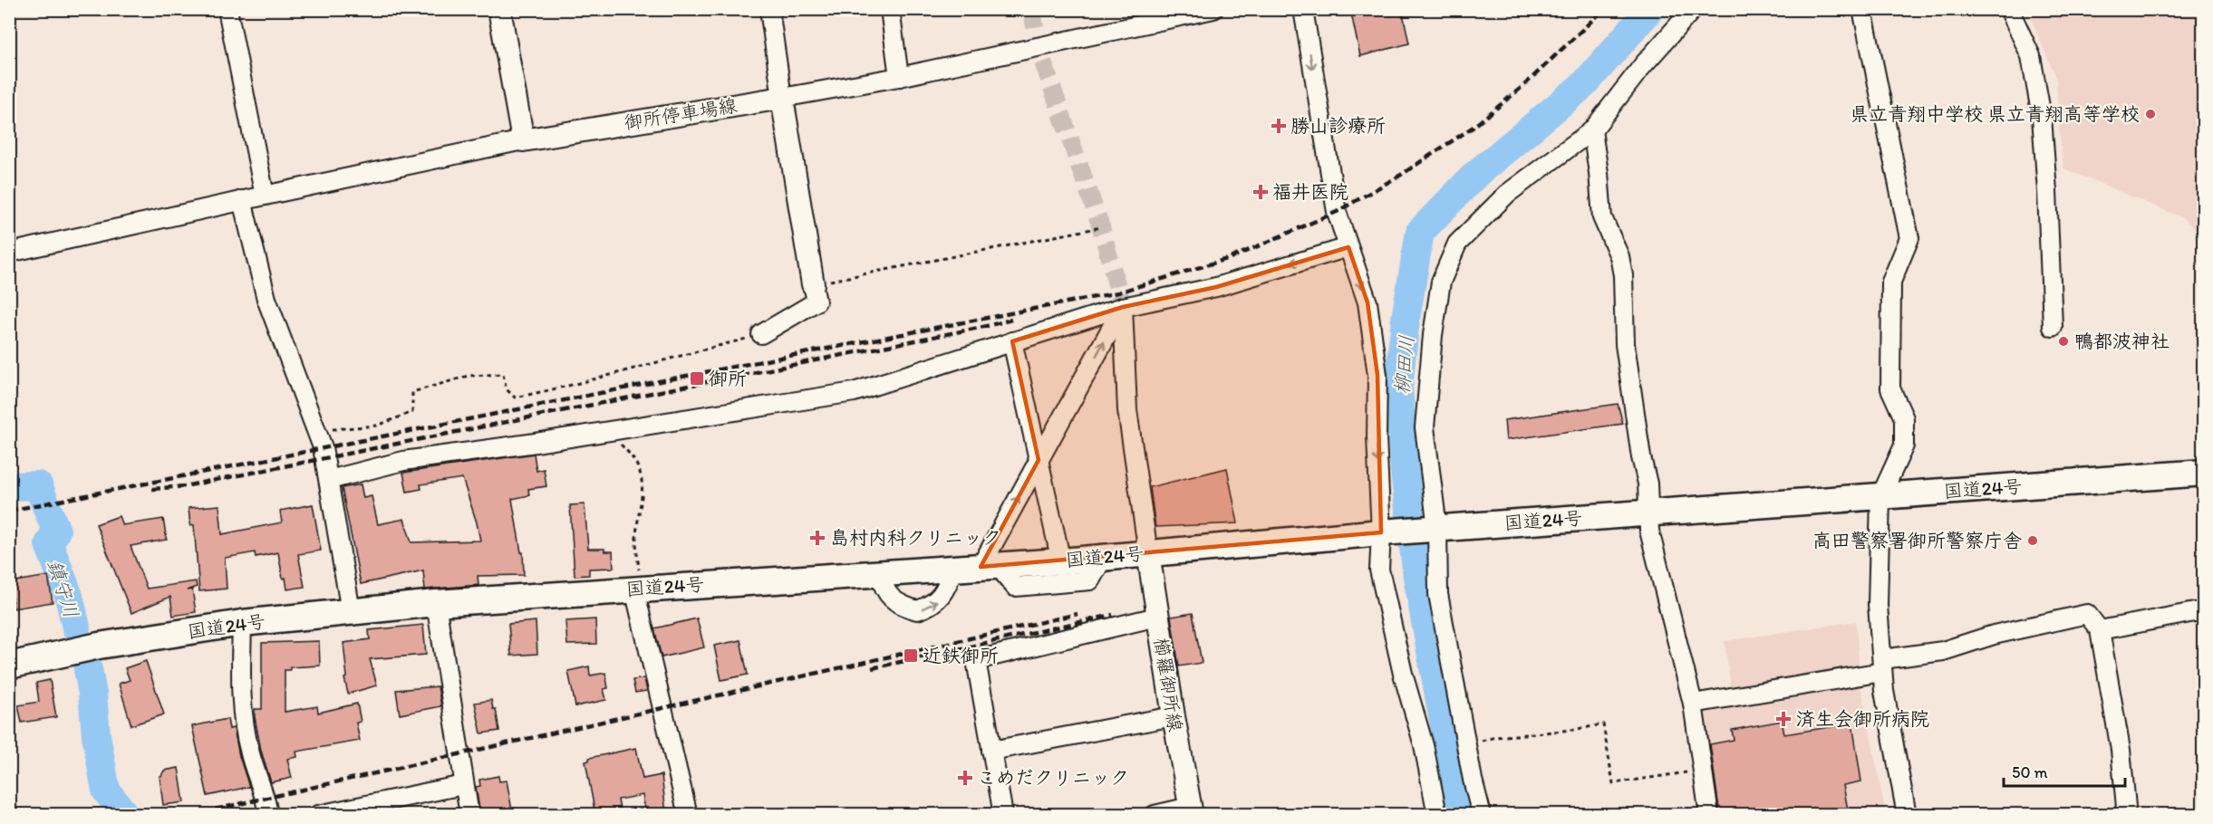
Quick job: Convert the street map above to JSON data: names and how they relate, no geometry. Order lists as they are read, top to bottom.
{
  "streets": {
    "highway": ["国道24号"],
    "main road": ["御所停車場線", "櫛羅御所線"]
  },
  "crossings": [
    ["国道24号", "櫛羅御所線"]
  ],
  "water": ["柳田川", "鎮守川"],
  "places": {
    "other": ["県立青翔中学校 県立青翔高等学校", "鴨都波神社", "高田警察署御所警察庁舎"],
    "health": [
      "勝山診療所",
      "福井医院",
      "島村内科クリニック",
      "済生会御所病院",
      "こめだクリニック"
    ],
    "transit": ["御所", "近鉄御所"]
  },
  "scale_bar": "50 m"
}
